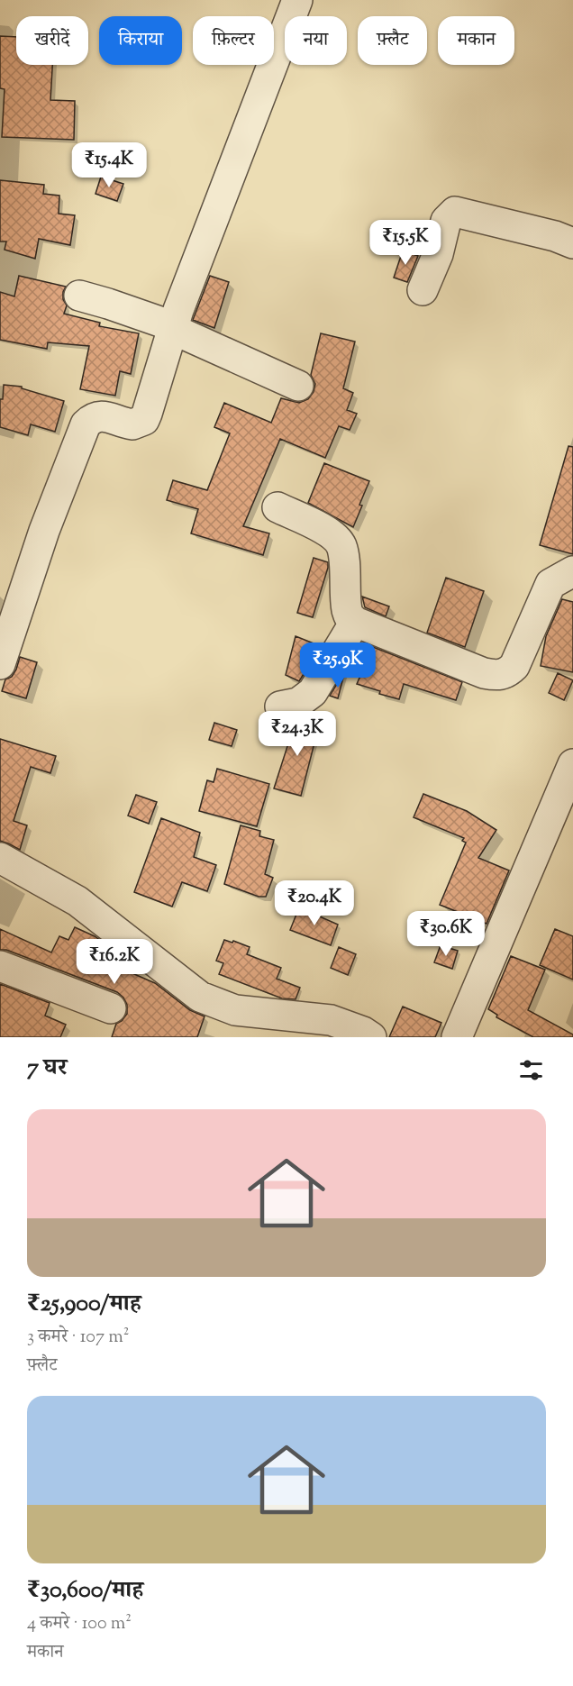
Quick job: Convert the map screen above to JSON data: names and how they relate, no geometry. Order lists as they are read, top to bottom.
{
  "page": {
    "chip": [
      "खरीदें",
      "किराया",
      "फ़िल्टर",
      "नया",
      "फ़्लैट",
      "मकान"
    ],
    "price": [
      "₹15.4K",
      "₹15.5K",
      "₹25.9K",
      "₹24.3K",
      "₹20.4K",
      "₹30.6K",
      "₹16.2K"
    ],
    "heading": "7 घर",
    "list": [
      {
        "name": "₹25,900/माह",
        "note": "3 कमरे · 107 m² · फ़्लैट"
      },
      {
        "name": "₹30,600/माह",
        "note": "4 कमरे · 100 m² · मकान"
      }
    ]
  }
}
